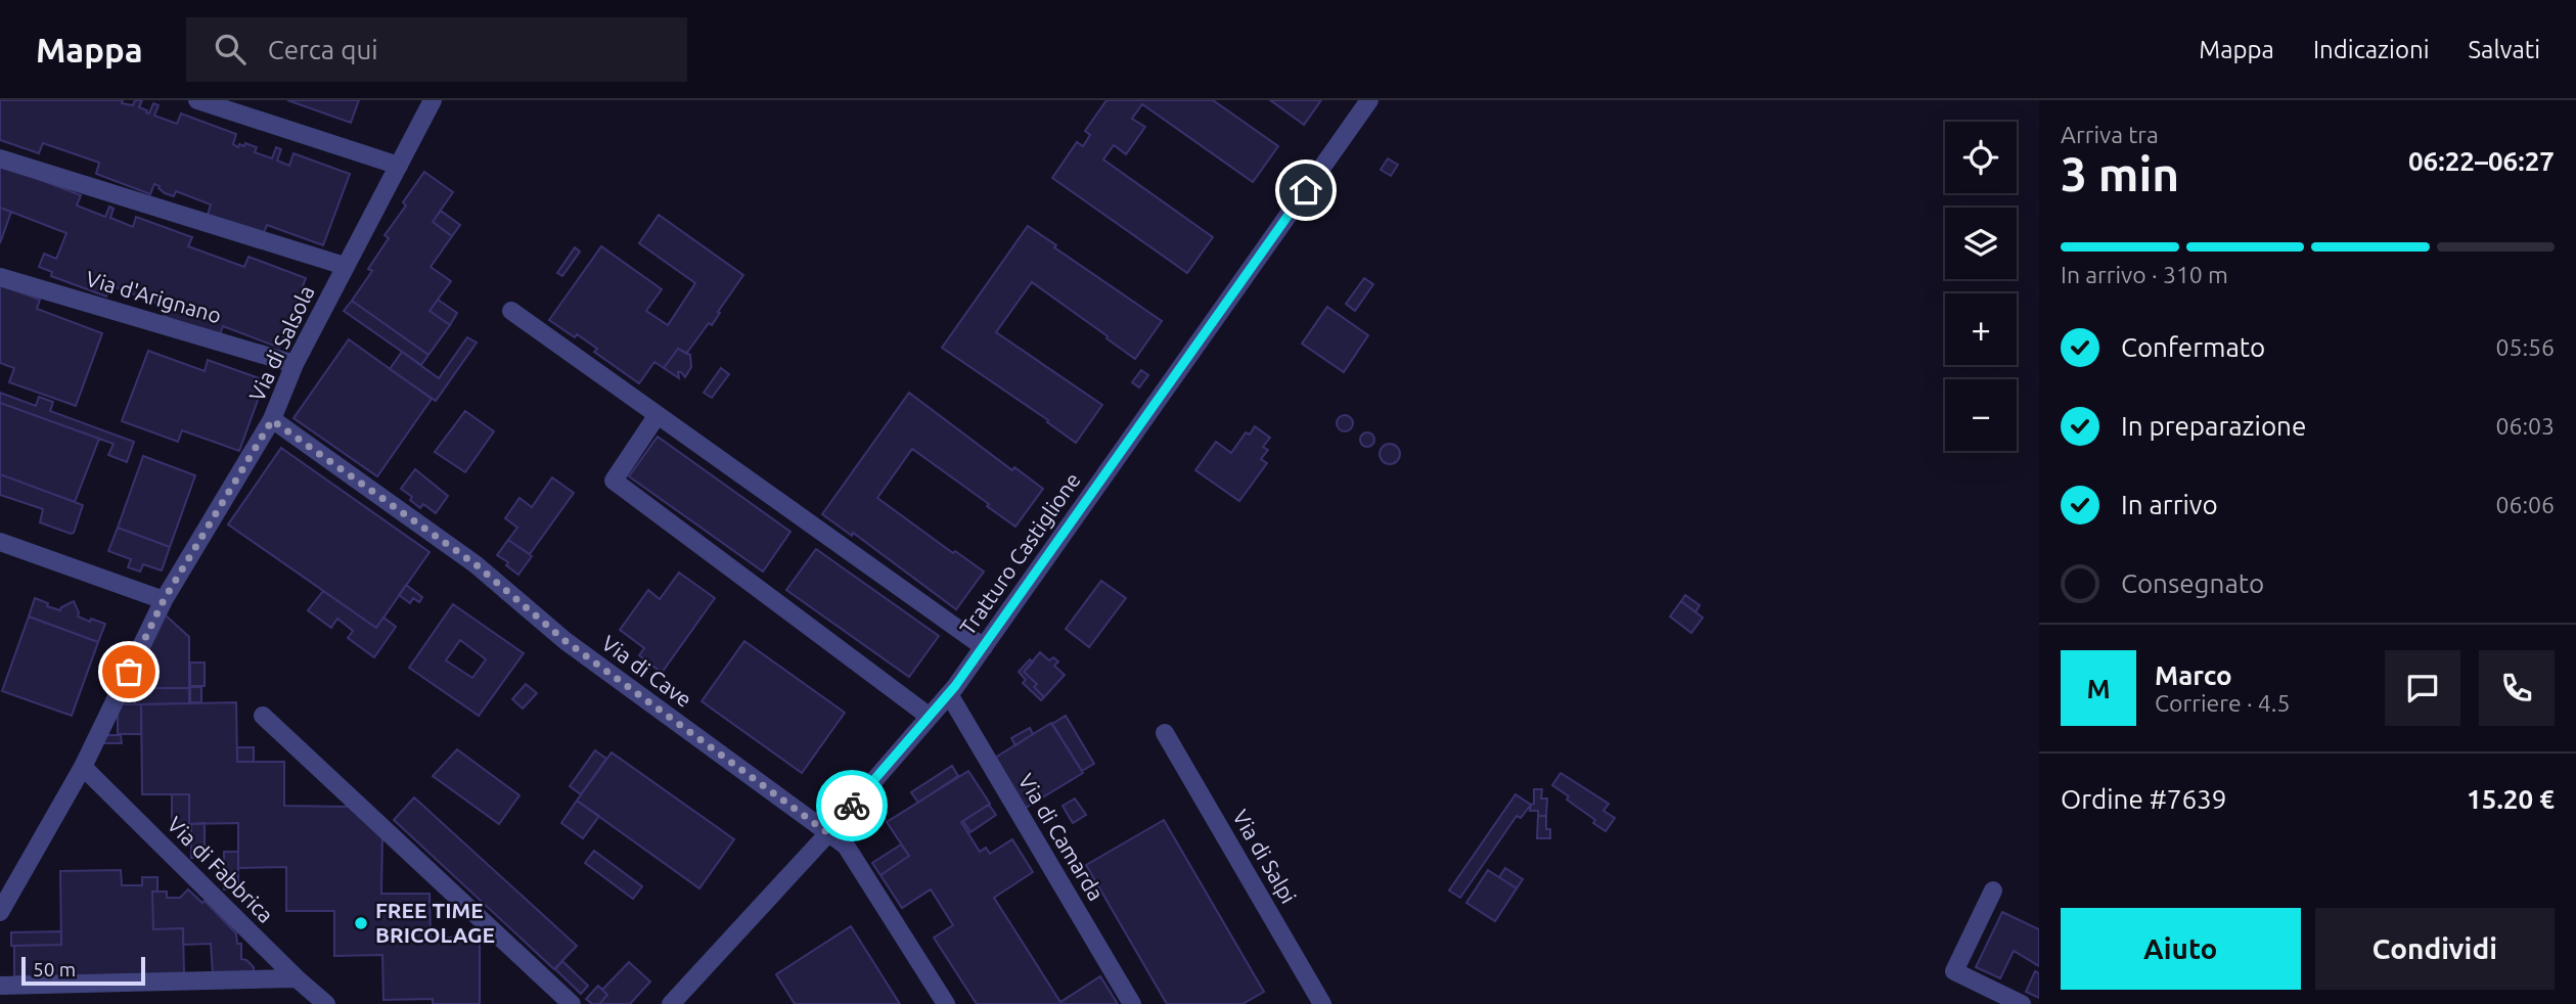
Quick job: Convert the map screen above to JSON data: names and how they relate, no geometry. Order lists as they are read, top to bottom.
{
  "streets": {
    "street": [
      "Via d'Arignano",
      "Via di Salsola",
      "Tratturo Castiglione",
      "Via di Cave",
      "Via di Camarda",
      "Via di Salpi",
      "Via di Fabbrica"
    ]
  },
  "crossings": [
    ["Via d'Arignano", "Via di Salsola"],
    ["Via di Salsola", "Via di Cave"],
    ["Via di Salsola", "Via di Fabbrica"],
    ["Tratturo Castiglione", "Via di Cave"],
    ["Tratturo Castiglione", "Via di Camarda"]
  ],
  "places": ["FREE TIME BRICOLAGE"],
  "scale_bar": "50 m",
  "page": {
    "header": "Mappa",
    "search": "Cerca qui",
    "nav": ["Mappa", "Indicazioni", "Salvati"],
    "heading": ["3 min", "Arriva tra", "06:22–06:27"],
    "panel": [
      "Marco",
      "Corriere · 4.5",
      "Ordine #7639",
      "15.20 €"
    ],
    "map_buttons": ["+", "−"],
    "bar": "In arrivo · 310 m",
    "list": [
      ["Confermato", "05:56"],
      ["In preparazione", "06:03"],
      ["In arrivo", "06:06"],
      "Consegnato"
    ],
    "round": "M",
    "buttons": ["Aiuto", "Condividi"],
    "scale": "50 m"
  }
}
